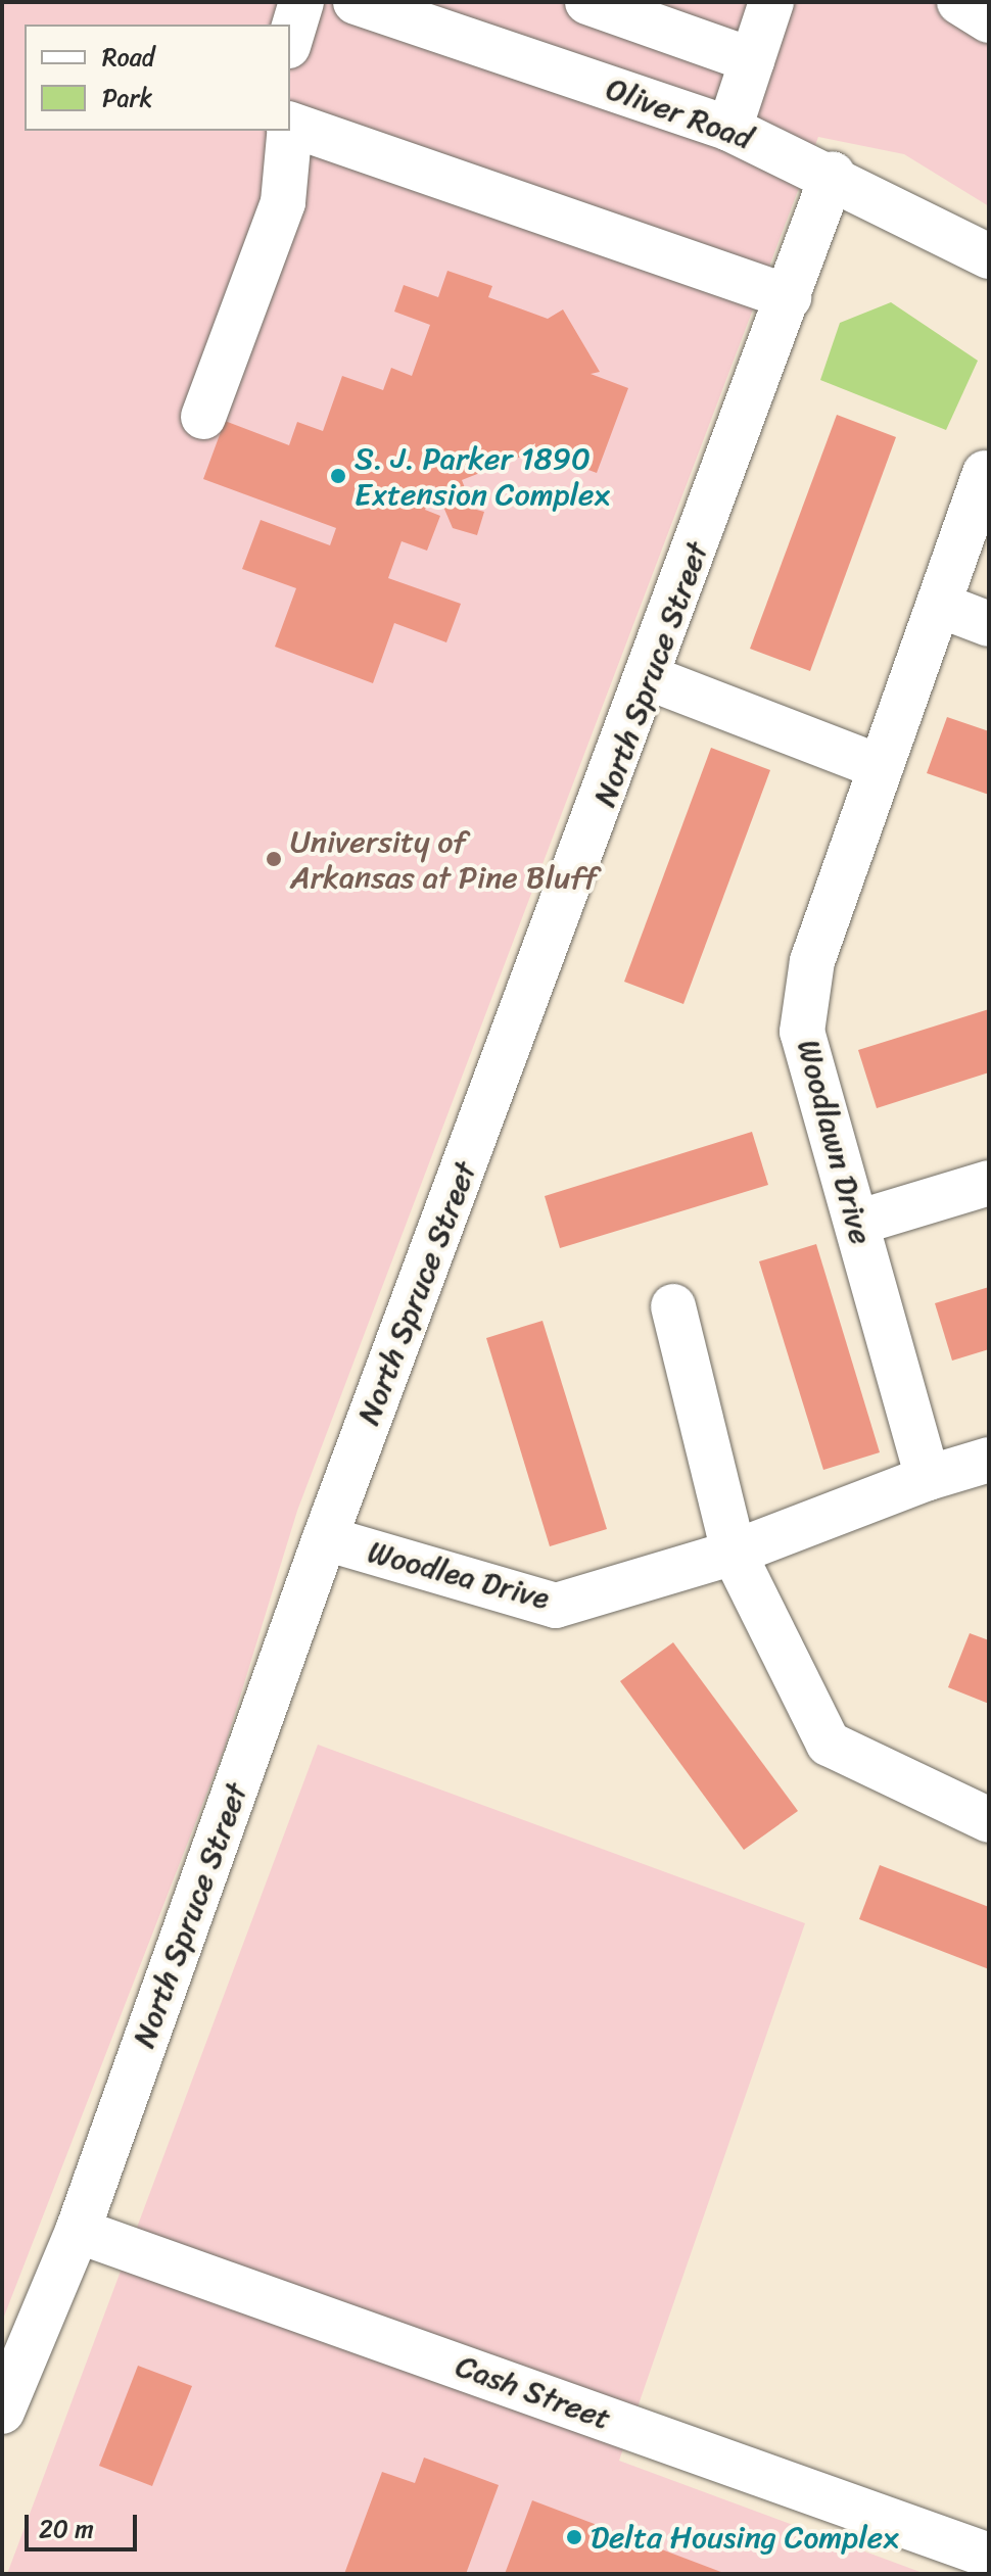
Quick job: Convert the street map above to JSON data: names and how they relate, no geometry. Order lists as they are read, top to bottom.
{
  "streets": {
    "street": [
      "Oliver Road",
      "North Spruce Street",
      "Woodlawn Drive",
      "Woodlea Drive",
      "Cash Street"
    ]
  },
  "crossings": [
    ["Oliver Road", "North Spruce Street"],
    ["North Spruce Street", "Woodlea Drive"],
    ["North Spruce Street", "Cash Street"]
  ],
  "places": ["S. J. Parker 1890 Extension Complex", "University of Arkansas at Pine Bluff", "Delta Housing Complex"],
  "legend": ["Road", "Park"],
  "scale_bar": "20 m"
}
